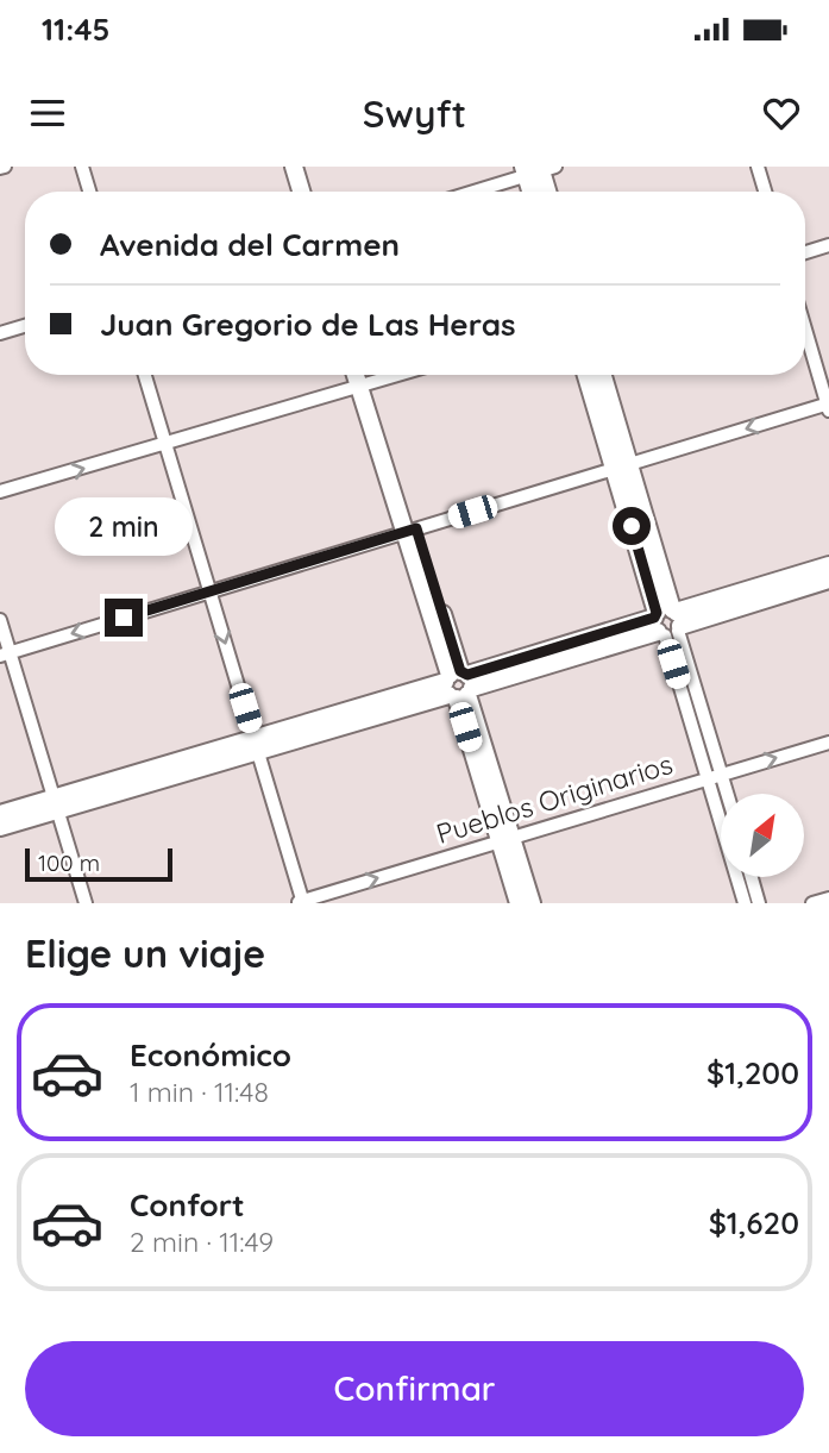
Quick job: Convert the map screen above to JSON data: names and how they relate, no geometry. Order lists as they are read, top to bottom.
{
  "streets": {
    "street": ["Pueblos Originarios"]
  },
  "one_way": ["Pueblos Originarios"],
  "scale_bar": "100 m",
  "north": "top right",
  "page": {
    "status": "11:45",
    "header": "Swyft",
    "banner": ["Avenida del Carmen", "Juan Gregorio de Las Heras"],
    "bubble": "2 min",
    "scale": "100 m",
    "heading": "Elige un viaje",
    "list": [
      {
        "name": "Económico",
        "note": "1 min · 11:48",
        "value": "$1,200"
      },
      {
        "name": "Confort",
        "note": "2 min · 11:49",
        "value": "$1,620"
      }
    ],
    "buttons": "Confirmar"
  }
}
